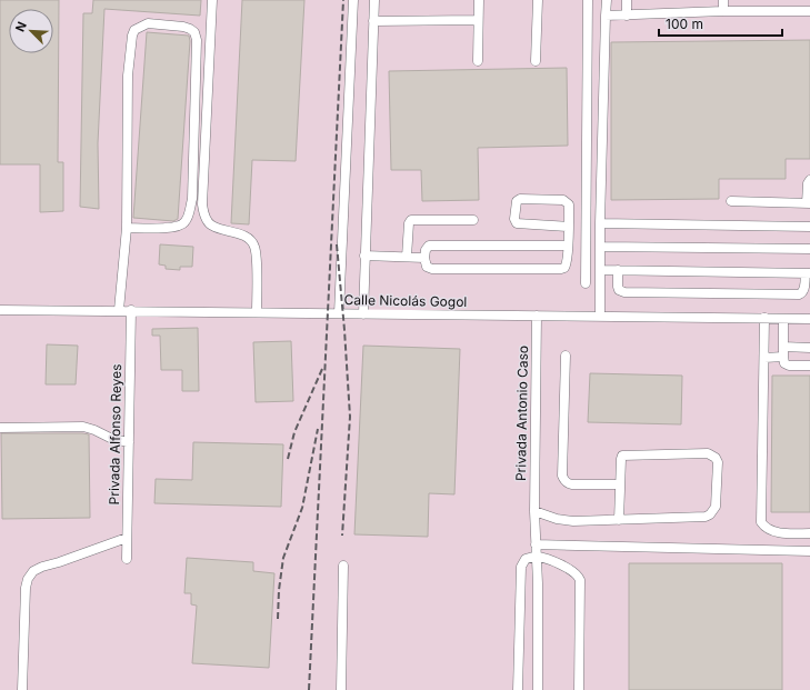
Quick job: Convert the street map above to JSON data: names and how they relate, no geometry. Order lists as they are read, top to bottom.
{
  "streets": {
    "street": ["Calle Nicolás Gogol", "Privada Antonio Caso", "Privada Alfonso Reyes"]
  },
  "crossings": [
    ["Calle Nicolás Gogol", "Privada Antonio Caso"],
    ["Calle Nicolás Gogol", "Privada Alfonso Reyes"]
  ],
  "scale_bar": "100 m",
  "north": "top left"
}
